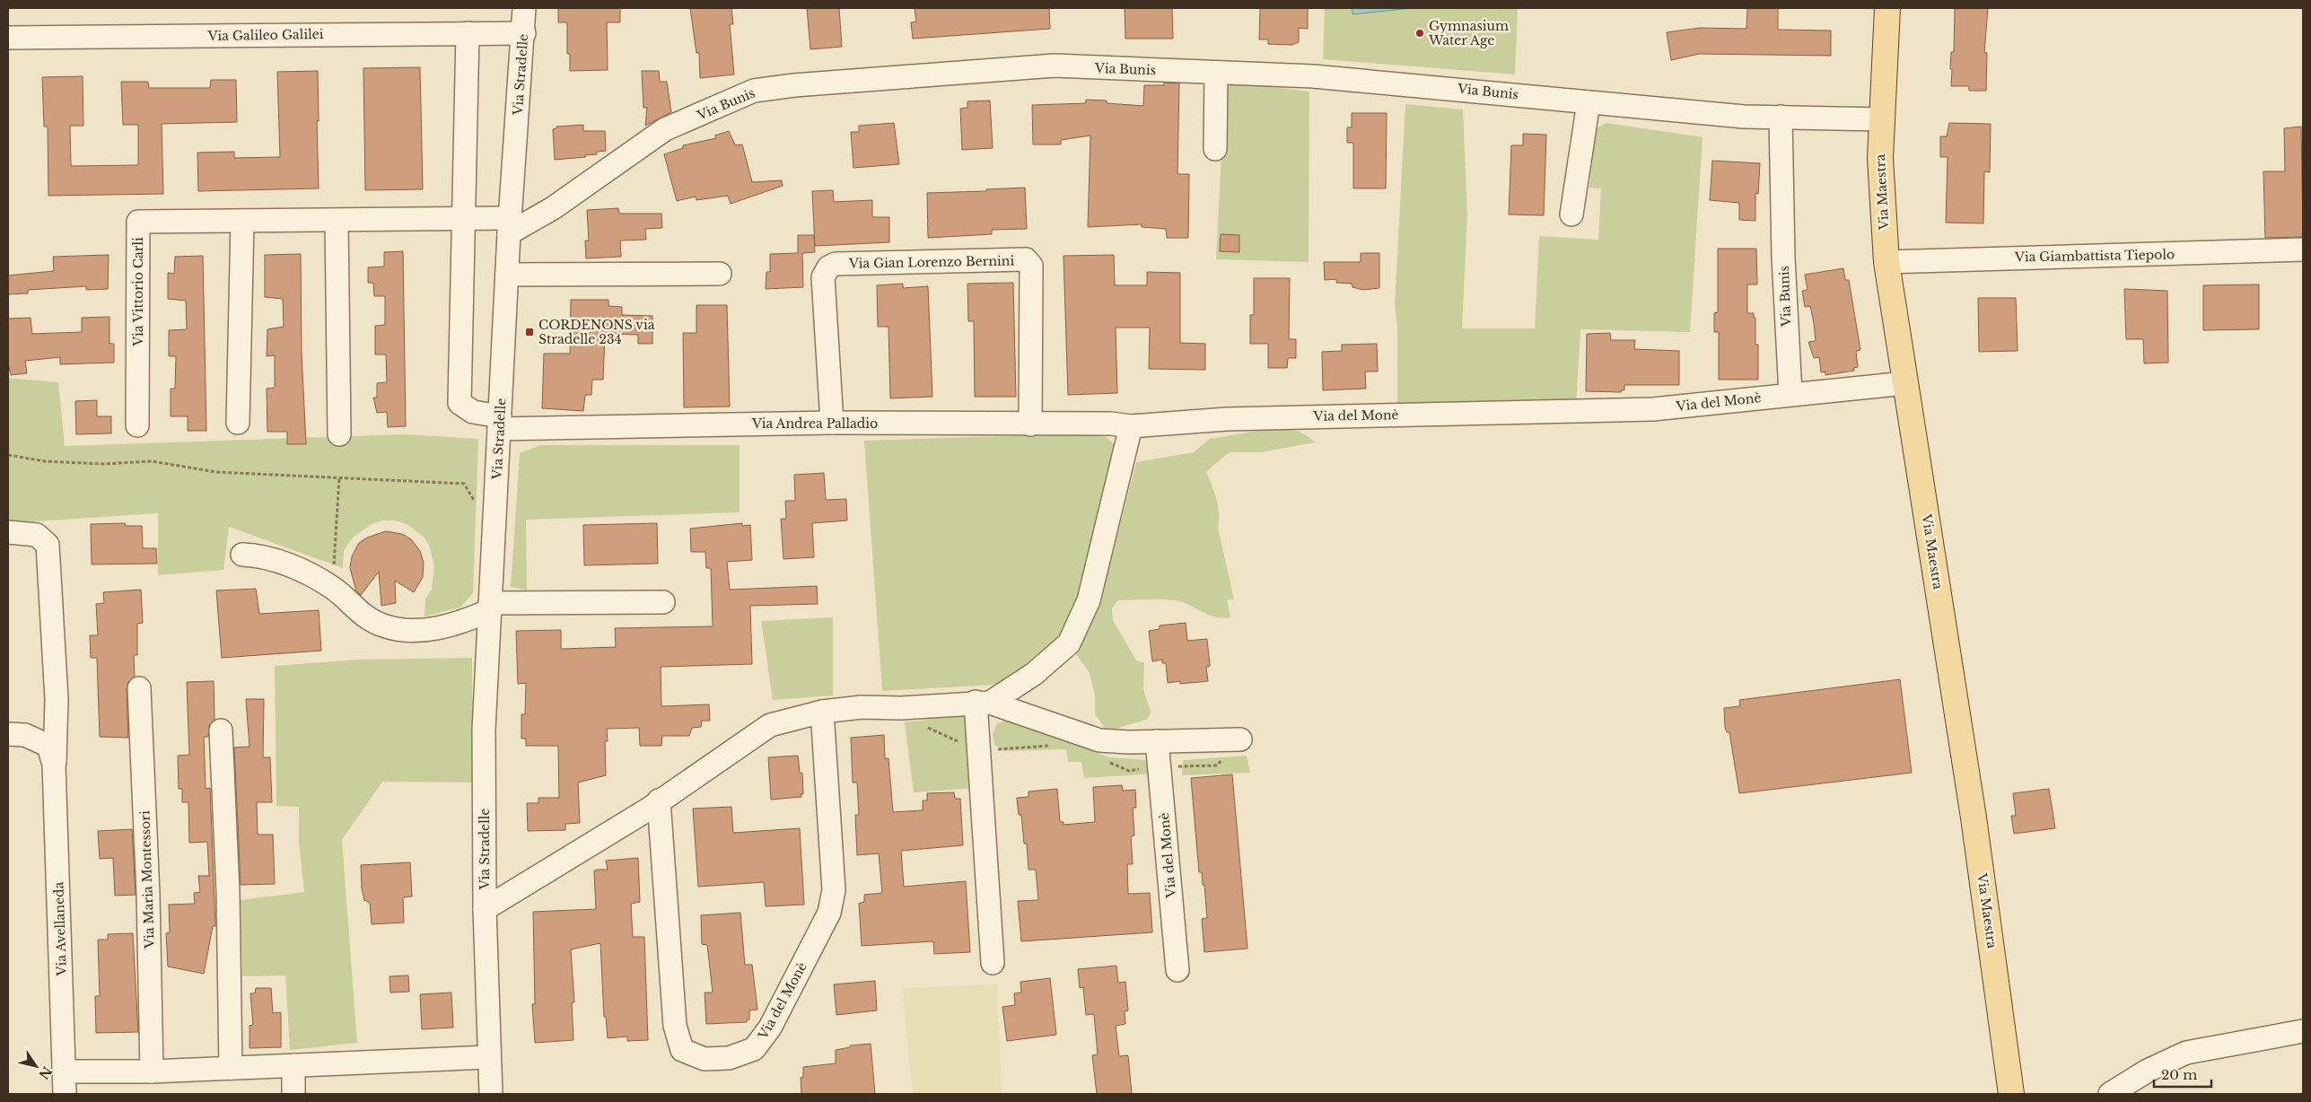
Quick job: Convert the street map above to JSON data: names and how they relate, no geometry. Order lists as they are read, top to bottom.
{
  "streets": {
    "main road": ["Via Maestra"],
    "street": [
      "Via Galileo Galilei",
      "Via Bunis",
      "Via Stradelle",
      "Via Giambattista Tiepolo",
      "Via Gian Lorenzo Bernini",
      "Via Vittorio Carli",
      "Via del Monè",
      "Via Andrea Palladio",
      "Via Maria Montessori",
      "Via Avellaneda"
    ]
  },
  "crossings": [
    ["Via Galileo Galilei", "Via Stradelle"],
    ["Via Bunis", "Via Stradelle"],
    ["Via Bunis", "Via Maestra"],
    ["Via Bunis", "Via Vittorio Carli"],
    ["Via Bunis", "Via del Monè"],
    ["Via Stradelle", "Via Vittorio Carli"],
    ["Via Stradelle", "Via Andrea Palladio"],
    ["Via Maestra", "Via Giambattista Tiepolo"],
    ["Via Maestra", "Via del Monè"],
    ["Via Gian Lorenzo Bernini", "Via Andrea Palladio"],
    ["Via Vittorio Carli", "Via Andrea Palladio"],
    ["Via del Monè", "Via Andrea Palladio"]
  ],
  "places": {
    "other": ["Gymnasium Water Age"],
    "transit": ["CORDENONS via Stradelle 234"]
  },
  "scale_bar": "20 m",
  "north": "bottom right"
}
